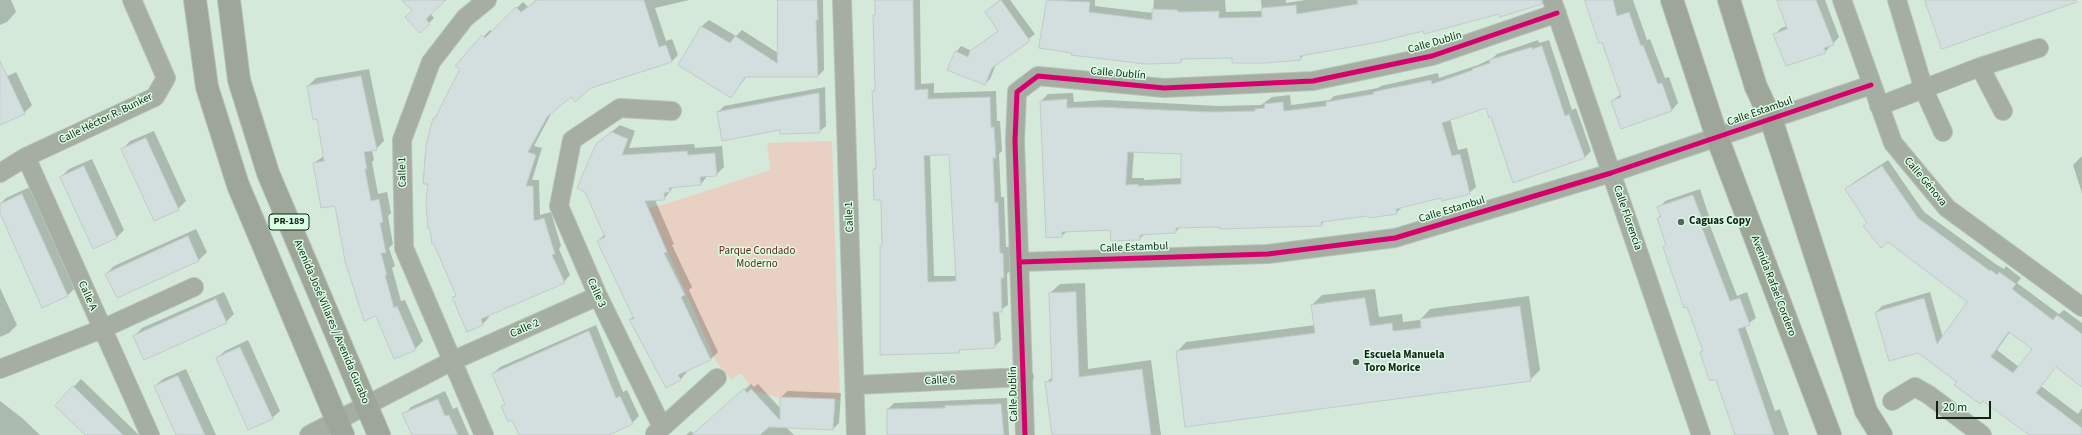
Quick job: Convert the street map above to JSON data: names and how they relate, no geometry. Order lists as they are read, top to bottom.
{
  "streets": {
    "main road": ["PR-189", "Avenida Rafael Cordero", "Avenida José Villares / Avenida Gurabo"],
    "street": [
      "Calle Dublín",
      "Calle Estambul",
      "Calle Héctor R. Bunker",
      "Calle 1",
      "Calle Génova",
      "Calle Florencia",
      "Calle 3",
      "Calle A",
      "Calle 2",
      "Calle 6"
    ]
  },
  "crossings": [
    ["Calle Dublín", "Calle Estambul"],
    ["Calle Dublín", "Calle Florencia"],
    ["Calle Dublín", "Calle 6"],
    ["Calle Estambul", "Calle Génova"],
    ["Calle Estambul", "Calle Florencia"],
    ["Calle Estambul", "Avenida Rafael Cordero"],
    ["Calle Héctor R. Bunker", "Calle A"],
    ["Calle 1", "Calle 2"],
    ["Calle 1", "Calle 6"],
    ["Calle 3", "Calle 2"]
  ],
  "parks": ["Parque Condado Moderno"],
  "places": ["Caguas Copy", "Escuela Manuela Toro Morice"],
  "scale_bar": "20 m"
}
